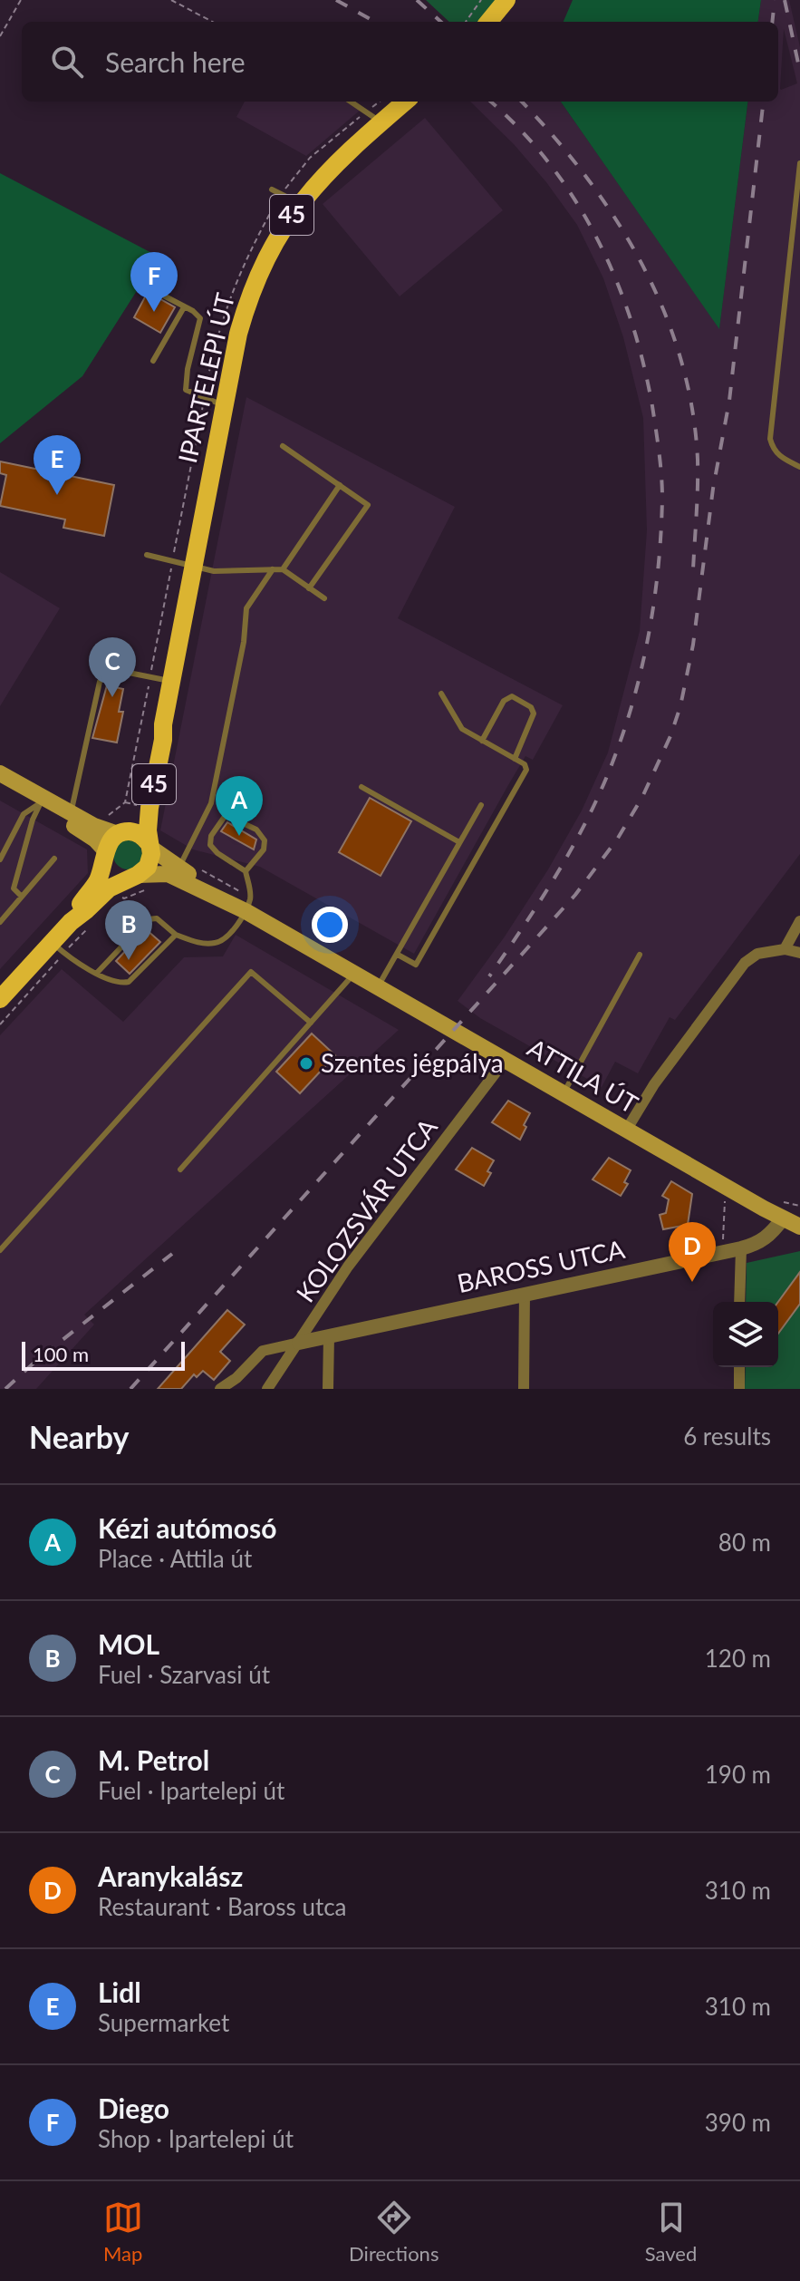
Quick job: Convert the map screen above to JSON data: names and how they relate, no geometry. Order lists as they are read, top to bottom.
{
  "streets": {
    "main road": ["45", "IPARTELEPI ÚT", "ATTILA ÚT"],
    "street": ["KOLOZSVÁR UTCA", "BAROSS UTCA"]
  },
  "crossings": [
    ["45", "IPARTELEPI ÚT"],
    ["45", "ATTILA ÚT"],
    ["ATTILA ÚT", "KOLOZSVÁR UTCA"],
    ["ATTILA ÚT", "BAROSS UTCA"],
    ["KOLOZSVÁR UTCA", "BAROSS UTCA"]
  ],
  "places": ["Szentes jégpálya"],
  "scale_bar": "100 m",
  "page": {
    "search": "Search here",
    "pins": [
      "F",
      "E",
      "C",
      "A",
      "B",
      "D"
    ],
    "scale": "100 m",
    "heading": ["Nearby", "6 results"],
    "list": [
      {
        "mark": "A",
        "name": "Kézi autómosó",
        "note": "Place · Attila út",
        "value": "80 m"
      },
      {
        "mark": "B",
        "name": "MOL",
        "note": "Fuel · Szarvasi út",
        "value": "120 m"
      },
      {
        "mark": "C",
        "name": "M. Petrol",
        "note": "Fuel · Ipartelepi út",
        "value": "190 m"
      },
      {
        "mark": "D",
        "name": "Aranykalász",
        "note": "Restaurant · Baross utca",
        "value": "310 m"
      },
      {
        "mark": "E",
        "name": "Lidl",
        "note": "Supermarket",
        "value": "310 m"
      },
      {
        "mark": "F",
        "name": "Diego",
        "note": "Shop · Ipartelepi út",
        "value": "390 m"
      }
    ],
    "nav": ["Map", "Directions", "Saved"]
  }
}
